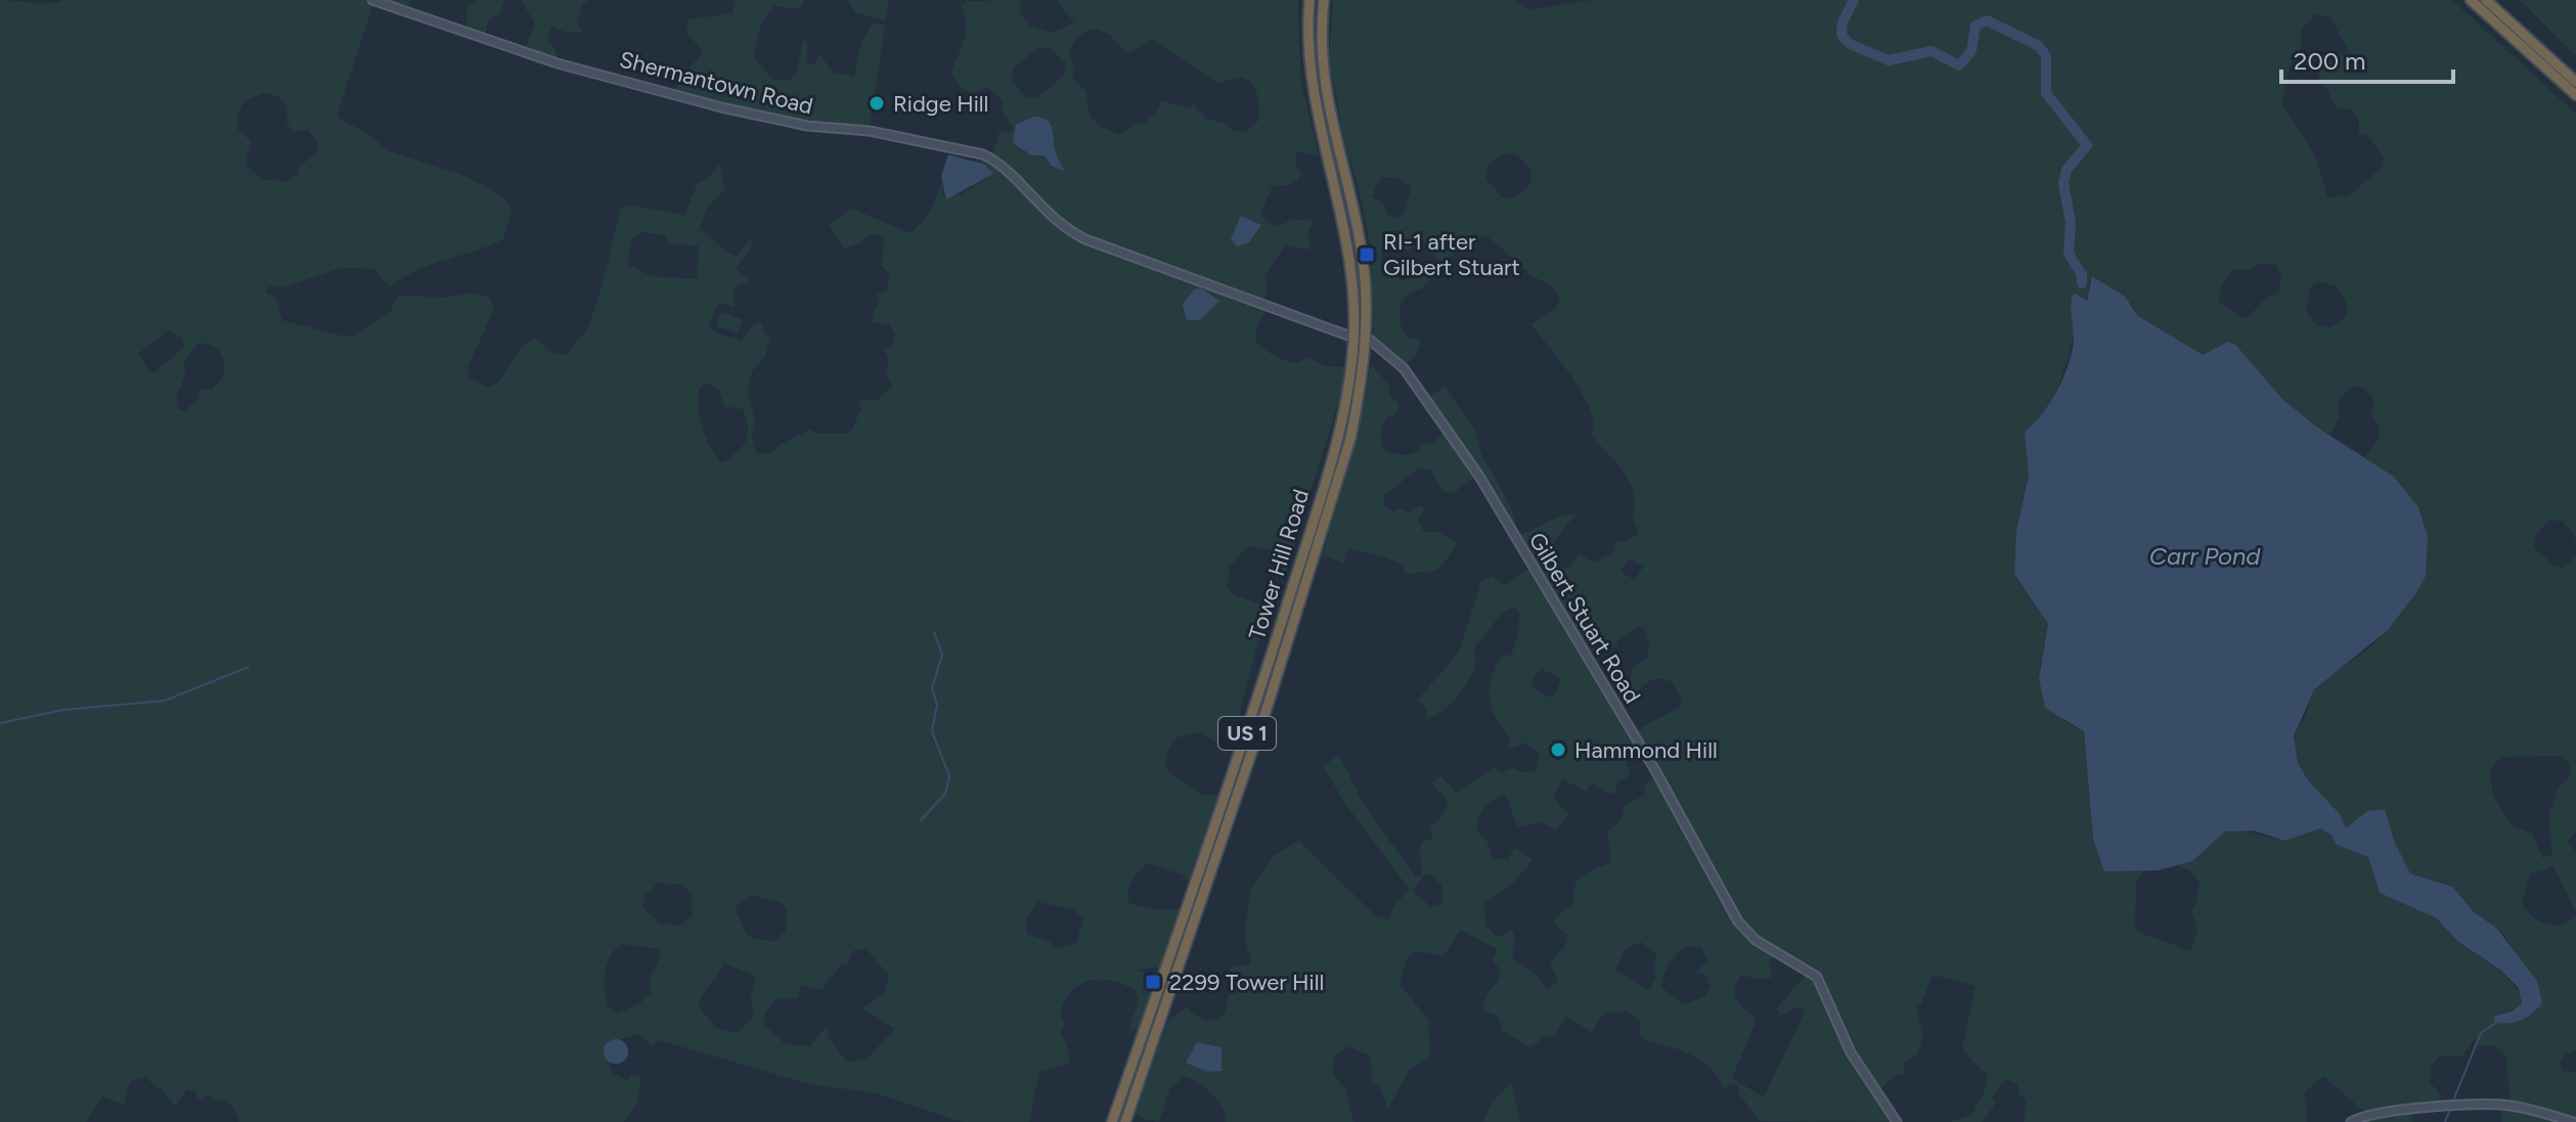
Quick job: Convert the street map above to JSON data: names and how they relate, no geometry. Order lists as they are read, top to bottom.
{
  "streets": {
    "highway": ["Tower Hill Road", "US 1"],
    "street": ["Shermantown Road", "Gilbert Stuart Road"]
  },
  "crossings": [
    ["Shermantown Road", "Tower Hill Road"],
    ["Shermantown Road", "Gilbert Stuart Road"],
    ["Tower Hill Road", "Gilbert Stuart Road"]
  ],
  "water": ["Carr Pond"],
  "places": {
    "other": ["Ridge Hill", "Hammond Hill"],
    "transit": ["RI-1 after Gilbert Stuart", "2299 Tower Hill"]
  },
  "scale_bar": "200 m"
}
